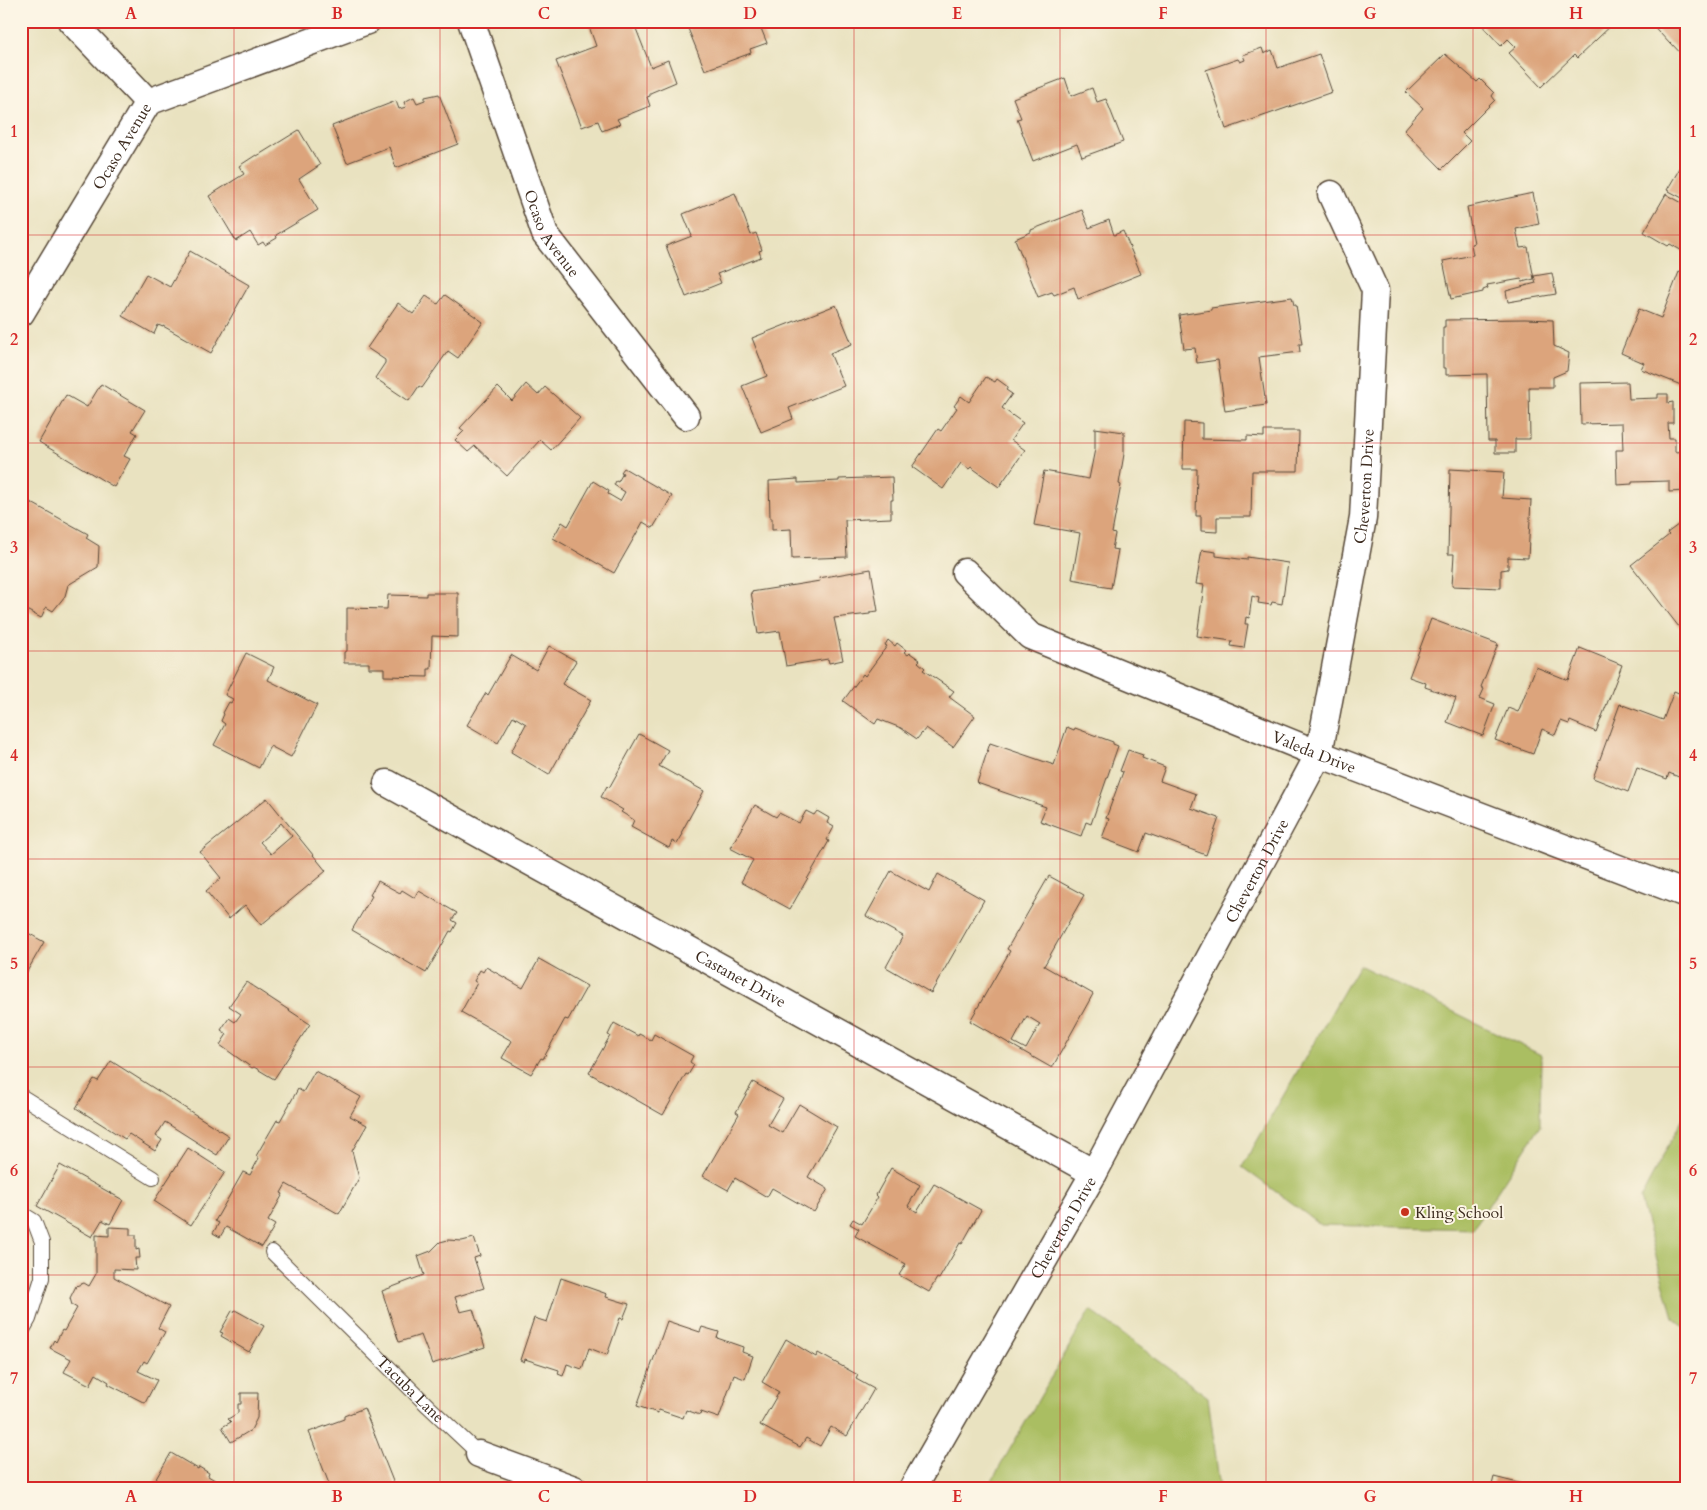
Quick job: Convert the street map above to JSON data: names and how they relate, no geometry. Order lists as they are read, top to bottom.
{
  "streets": {
    "street": [
      "Ocaso Avenue",
      "Cheverton Drive",
      "Valeda Drive",
      "Castanet Drive",
      "Tacuba Lane"
    ]
  },
  "crossings": [
    ["Cheverton Drive", "Valeda Drive"],
    ["Cheverton Drive", "Castanet Drive"]
  ],
  "places": ["Kling School"],
  "grid": {
    "columns": [
      "A",
      "B",
      "C",
      "D",
      "E",
      "F",
      "G",
      "H"
    ],
    "rows": [
      "1",
      "2",
      "3",
      "4",
      "5",
      "6",
      "7"
    ]
  }
}
